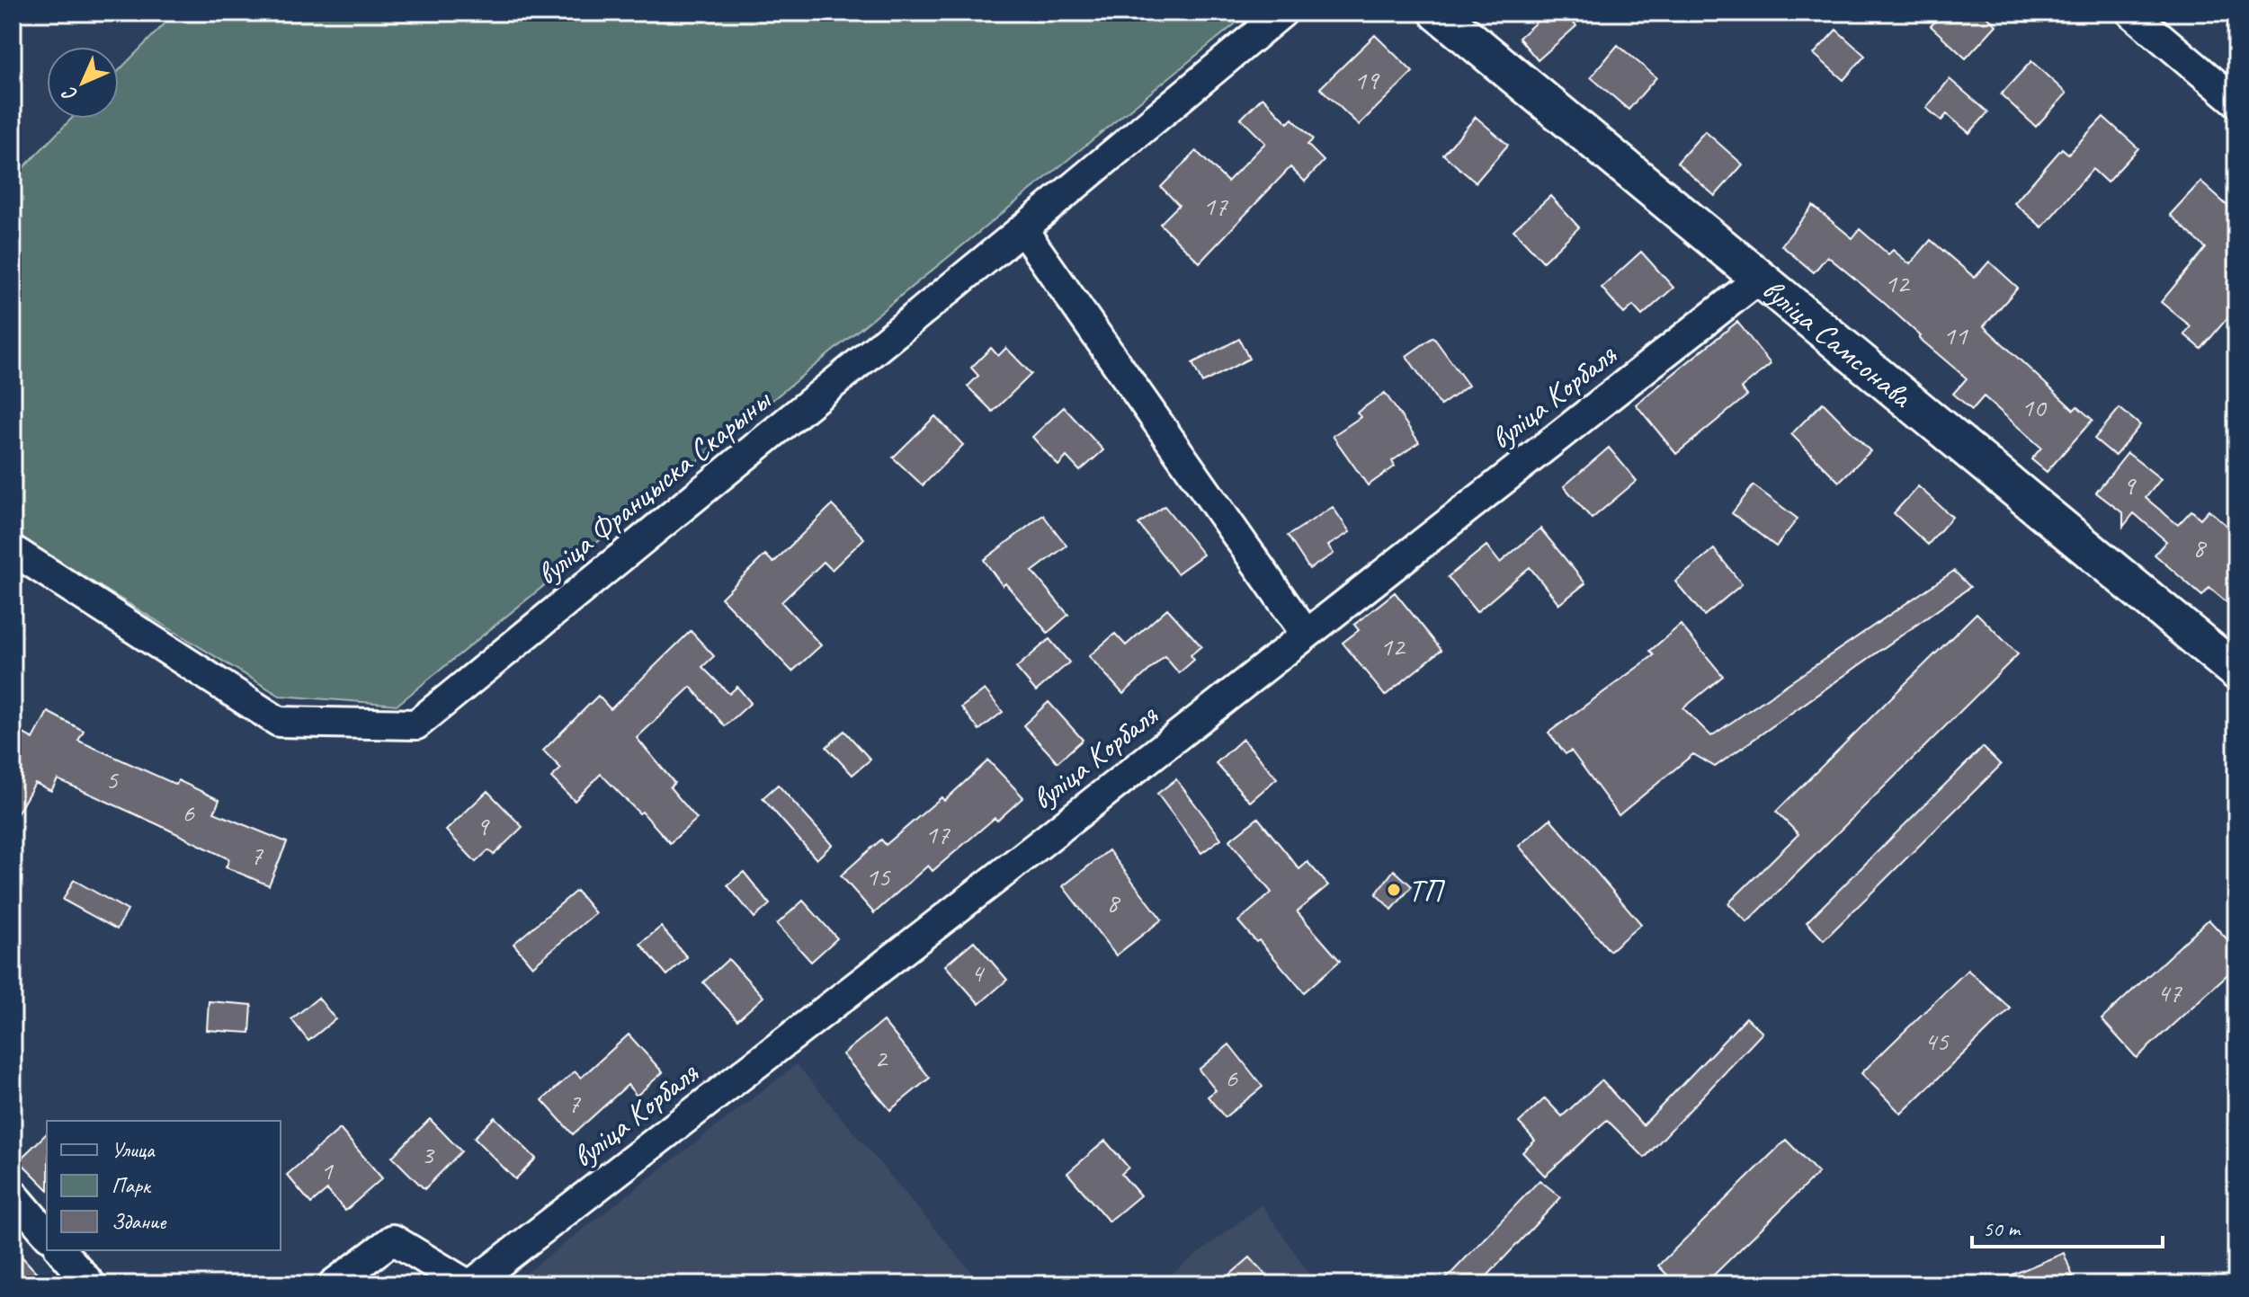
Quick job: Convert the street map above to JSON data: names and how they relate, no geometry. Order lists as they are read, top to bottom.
{
  "streets": {
    "street": ["вуліца Самсонава", "вуліца Корбаля", "вуліца Францыска Скарыны"]
  },
  "crossings": [
    ["вуліца Самсонава", "вуліца Корбаля"]
  ],
  "places": ["ТП"],
  "house_numbers": [
    "19",
    "17",
    "12",
    "11",
    "10",
    "9",
    "8",
    "12",
    "5",
    "6",
    "9",
    "17",
    "7",
    "15",
    "8",
    "4",
    "47",
    "45",
    "2",
    "6",
    "7",
    "3",
    "1"
  ],
  "legend": ["Улица", "Парк", "Здание"],
  "scale_bar": "50 m",
  "north": "bottom left"
}
